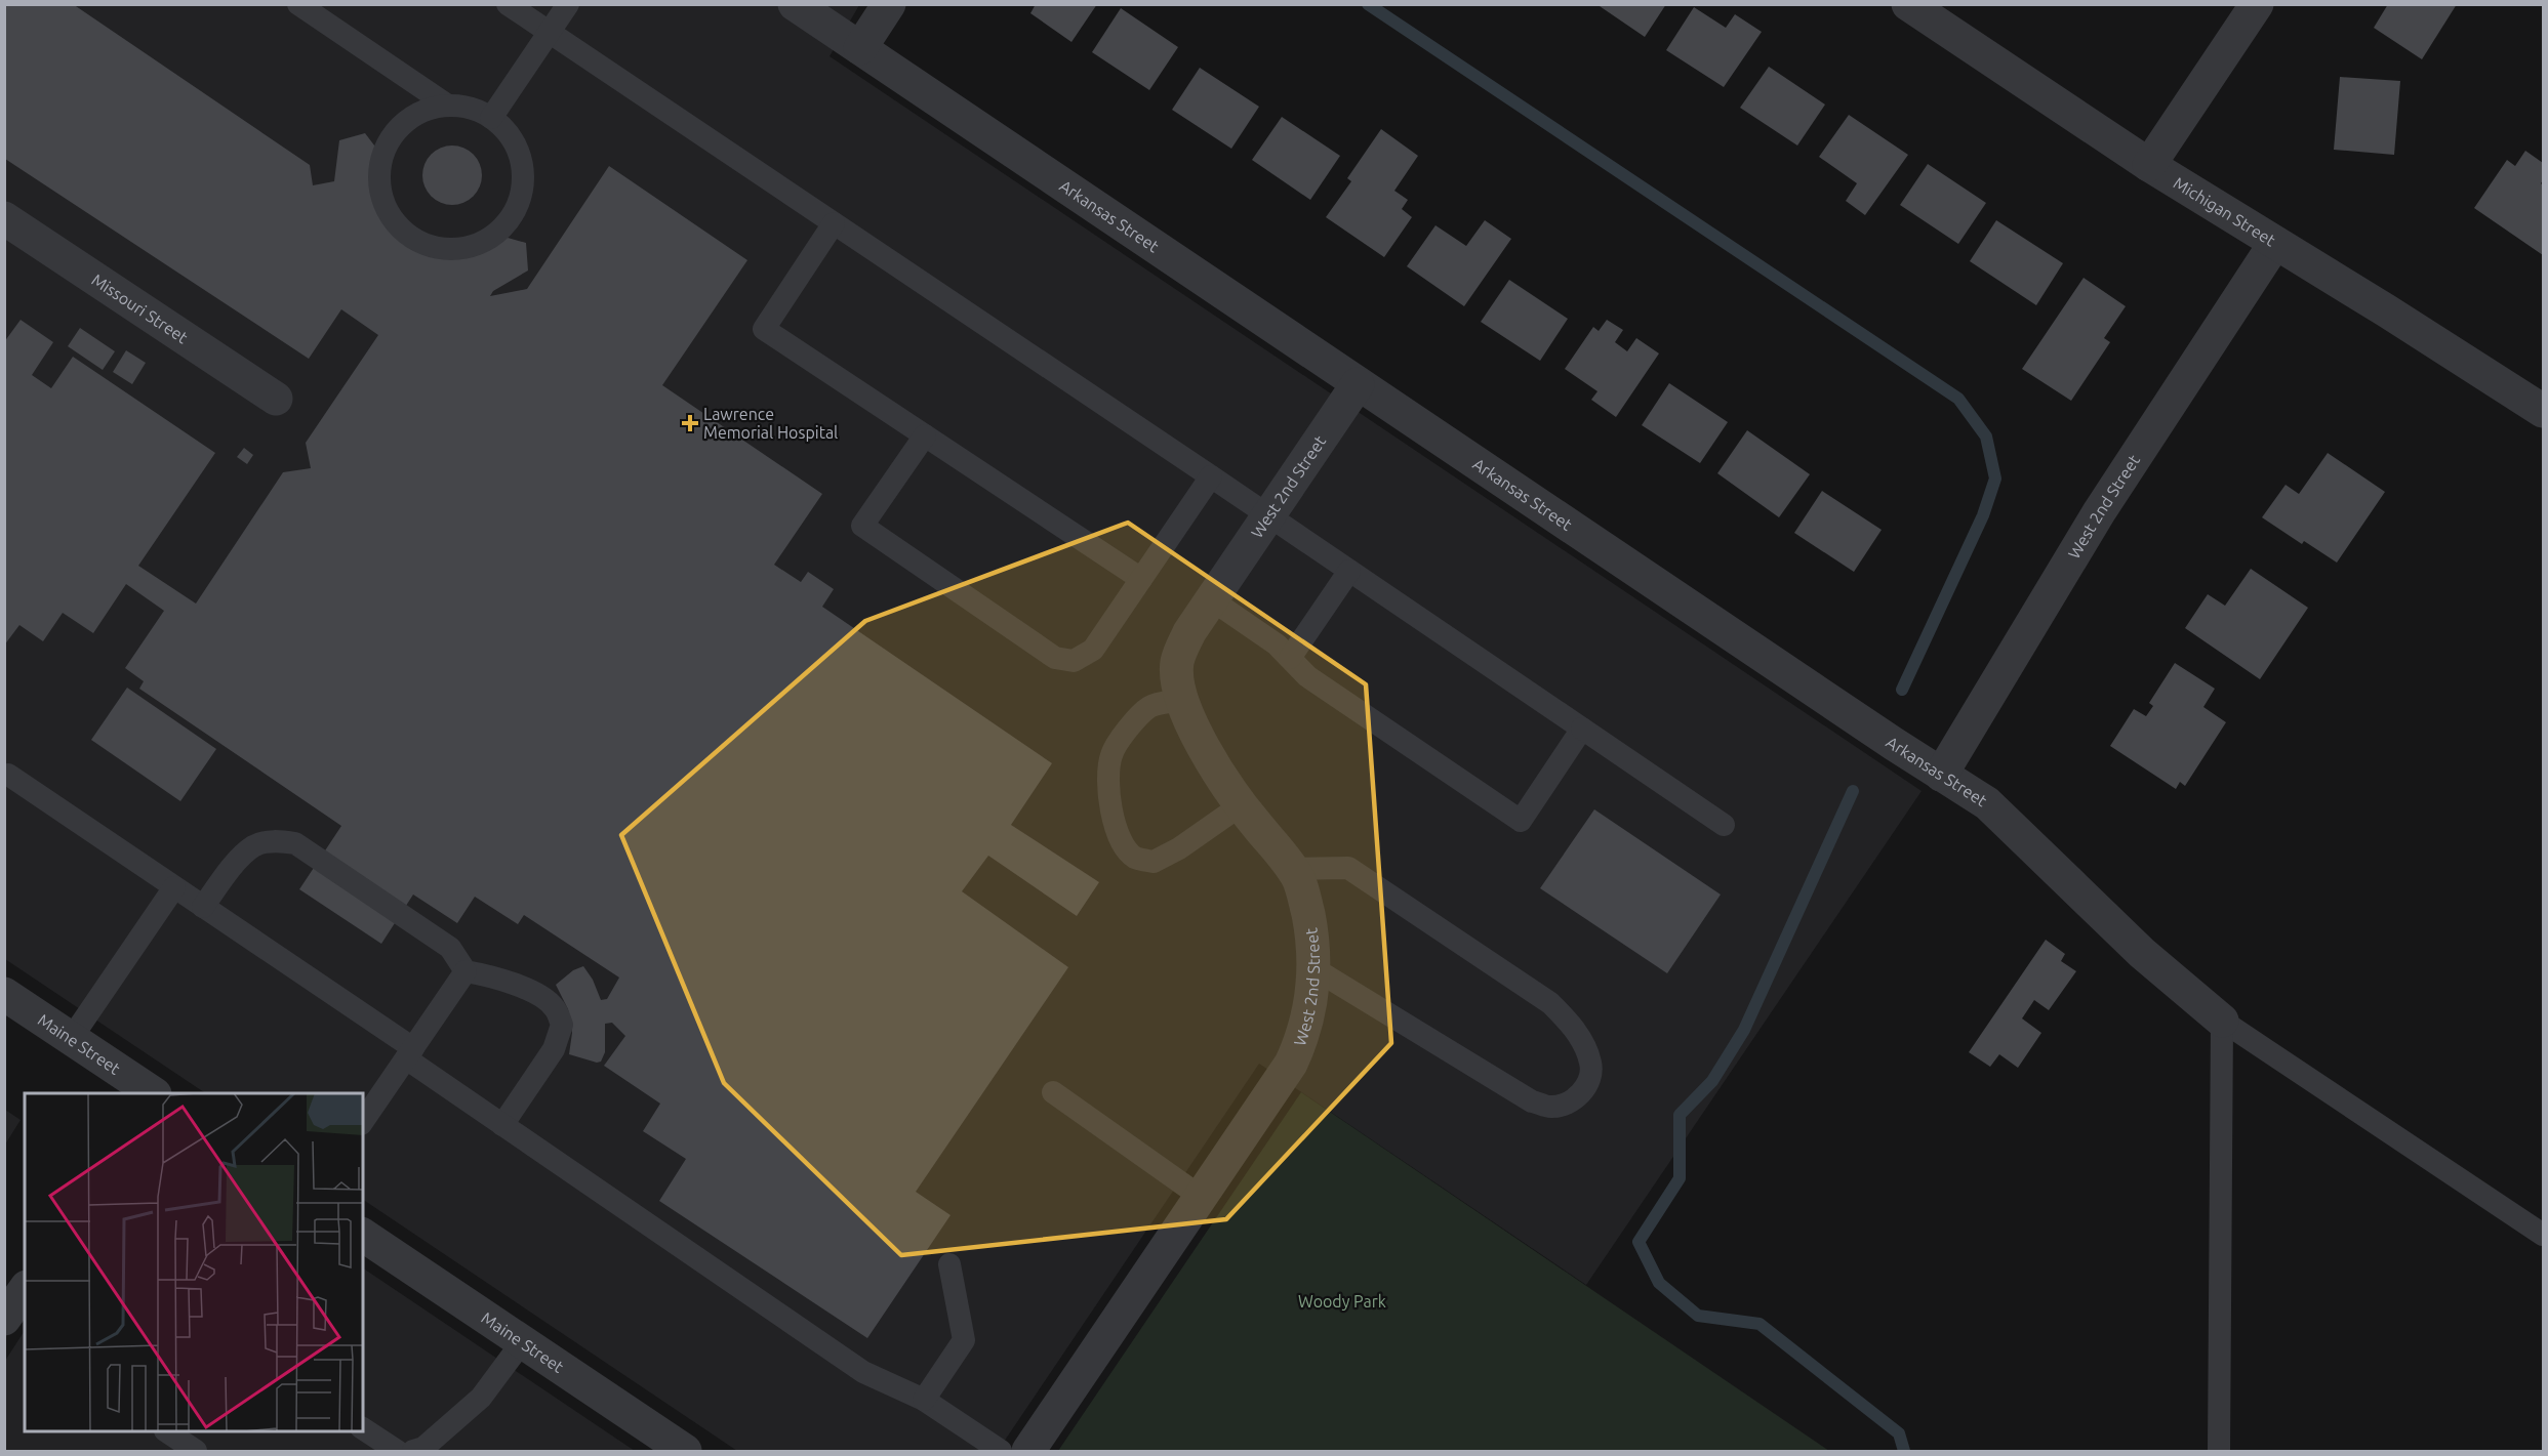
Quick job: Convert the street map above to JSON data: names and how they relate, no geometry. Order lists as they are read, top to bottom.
{
  "streets": {
    "street": [
      "Michigan Street",
      "Arkansas Street",
      "Missouri Street",
      "West 2nd Street",
      "Maine Street"
    ]
  },
  "crossings": [
    ["Michigan Street", "West 2nd Street"],
    ["Arkansas Street", "West 2nd Street"]
  ],
  "parks": ["Woody Park"],
  "places": {
    "health": ["Lawrence Memorial Hospital"]
  }
}
